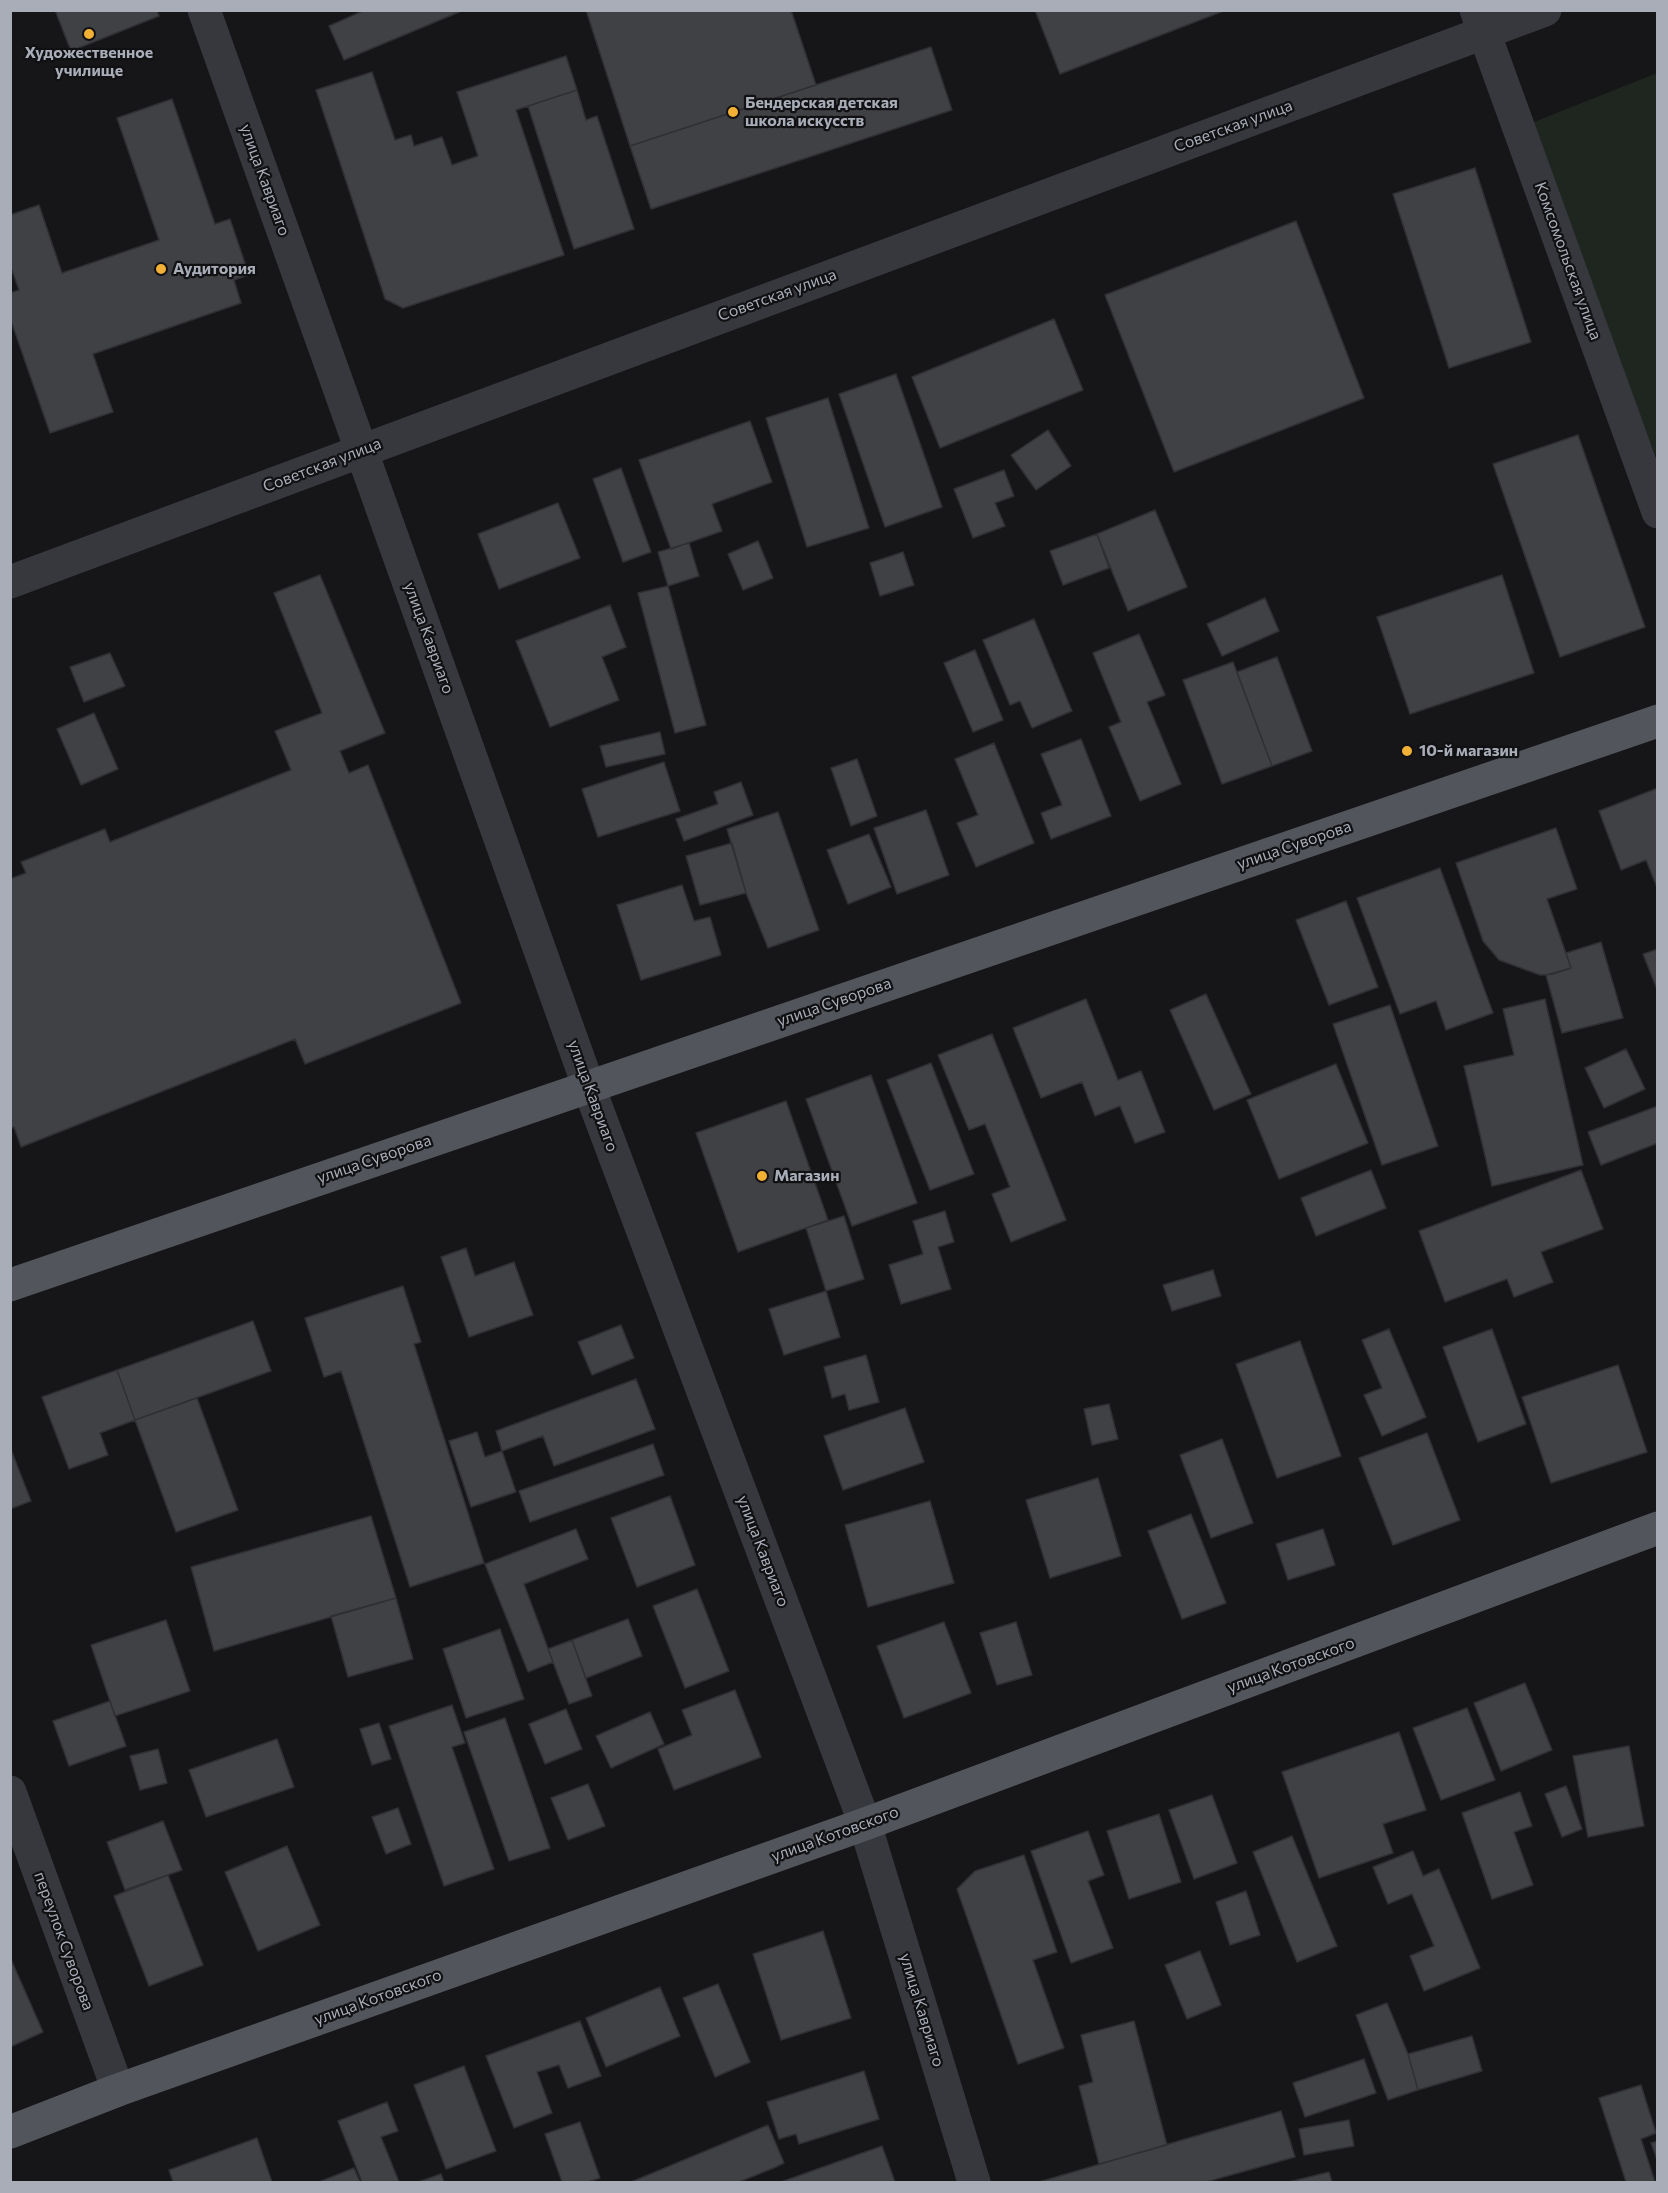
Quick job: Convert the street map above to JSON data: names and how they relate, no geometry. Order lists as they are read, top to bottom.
{
  "streets": {
    "main road": ["улица Суворова", "улица Котовского"],
    "street": [
      "Советская улица",
      "улица Кавриаго",
      "Комсомольская улица",
      "переулок Суворова"
    ]
  },
  "crossings": [
    ["Советская улица", "улица Кавриаго"],
    ["Советская улица", "Комсомольская улица"],
    ["улица Кавриаго", "улица Суворова"],
    ["улица Кавриаго", "улица Котовского"],
    ["улица Котовского", "переулок Суворова"]
  ],
  "places": [
    "Художественное училище",
    "Бендерская детская школа искусств",
    "Аудитория",
    "10-й магазин",
    "Магазин"
  ]
}
